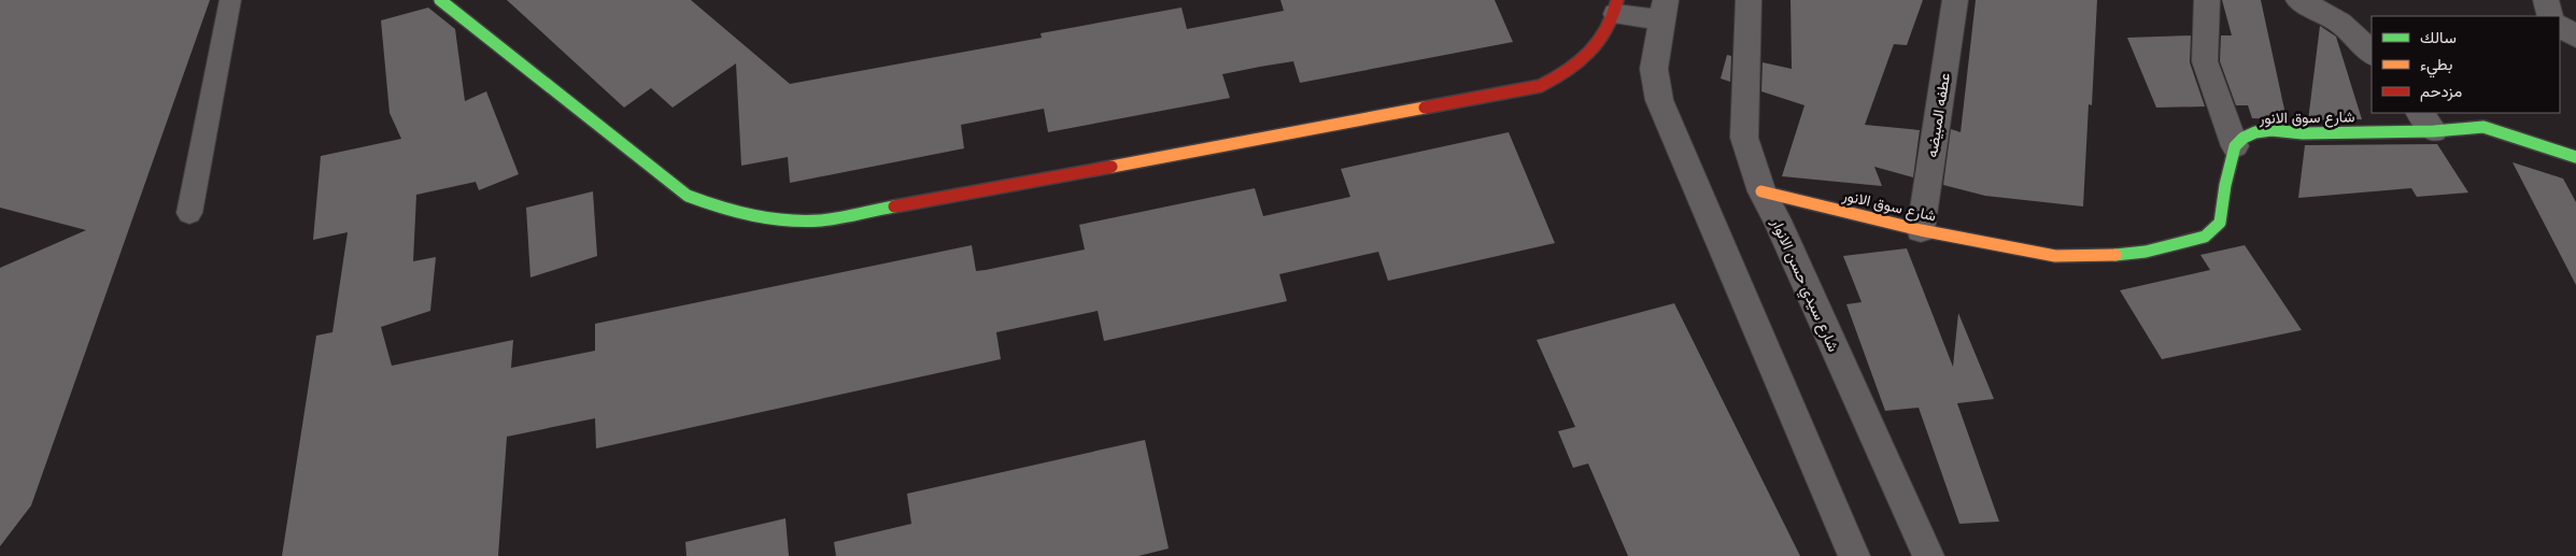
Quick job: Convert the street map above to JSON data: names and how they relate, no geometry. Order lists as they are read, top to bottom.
{
  "streets": {
    "street": ["عطفه المبيضه", "شارع سوق الانور", "شارع سيدي حسن الانوار"]
  },
  "crossings": [
    ["عطفه المبيضه", "شارع سوق الانور"],
    ["شارع سوق الانور", "شارع سيدي حسن الانوار"]
  ],
  "legend": ["سالك", "بطيء", "مزدحم"]
}
